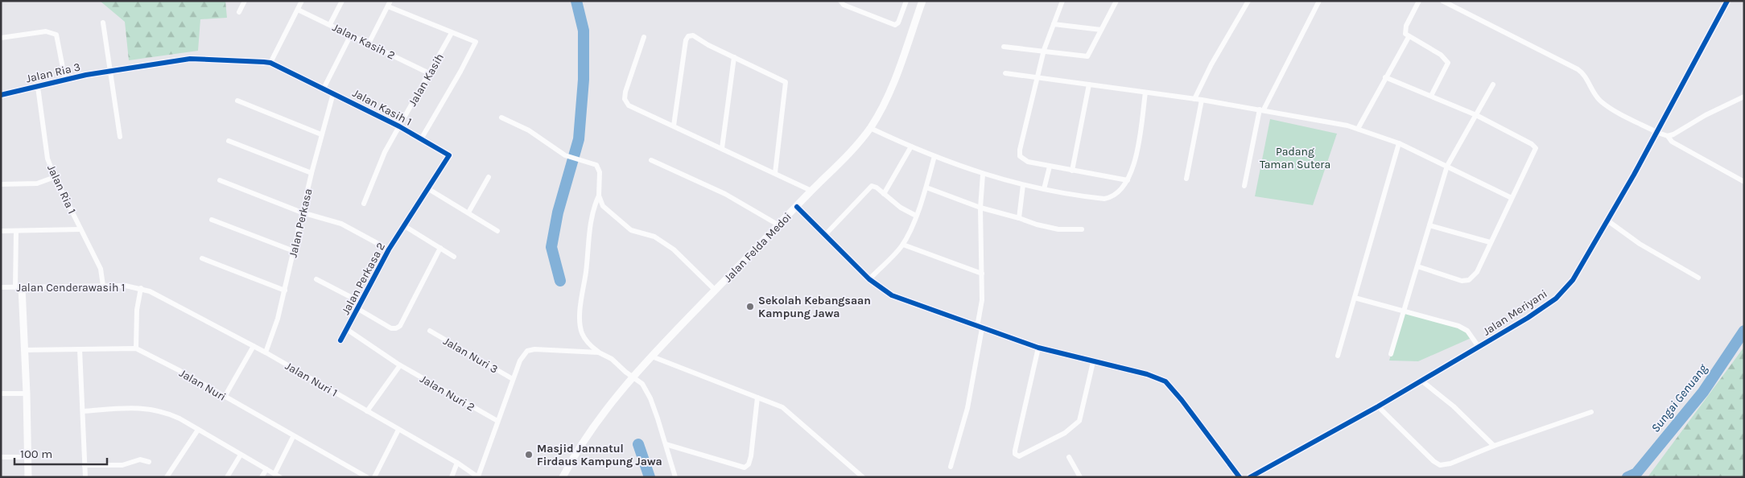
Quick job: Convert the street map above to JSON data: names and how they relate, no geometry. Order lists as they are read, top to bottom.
{
  "streets": {
    "street": [
      "Jalan Kasih 2",
      "Jalan Ria 3",
      "Jalan Kasih",
      "Jalan Kasih 1",
      "Jalan Ria 1",
      "Jalan Perkasa",
      "Jalan Felda Medoi",
      "Jalan Perkasa 2",
      "Jalan Cenderawasih 1",
      "Jalan Meriyani",
      "Jalan Nuri 3",
      "Jalan Nuri 1",
      "Jalan Nuri",
      "Jalan Nuri 2"
    ]
  },
  "crossings": [
    ["Jalan Kasih 2", "Jalan Kasih"],
    ["Jalan Ria 3", "Jalan Kasih 1"],
    ["Jalan Ria 3", "Jalan Ria 1"],
    ["Jalan Kasih", "Jalan Kasih 1"],
    ["Jalan Kasih 1", "Jalan Perkasa"],
    ["Jalan Kasih 1", "Jalan Perkasa 2"],
    ["Jalan Ria 1", "Jalan Cenderawasih 1"],
    ["Jalan Perkasa", "Jalan Nuri 1"],
    ["Jalan Perkasa 2", "Jalan Nuri 2"],
    ["Jalan Cenderawasih 1", "Jalan Nuri 1"]
  ],
  "water": ["Sungai Genuang"],
  "parks": ["Padang Taman Sutera"],
  "places": ["Sekolah Kebangsaan Kampung Jawa", "Masjid Jannatul Firdaus Kampung Jawa"],
  "scale_bar": "100 m"
}
